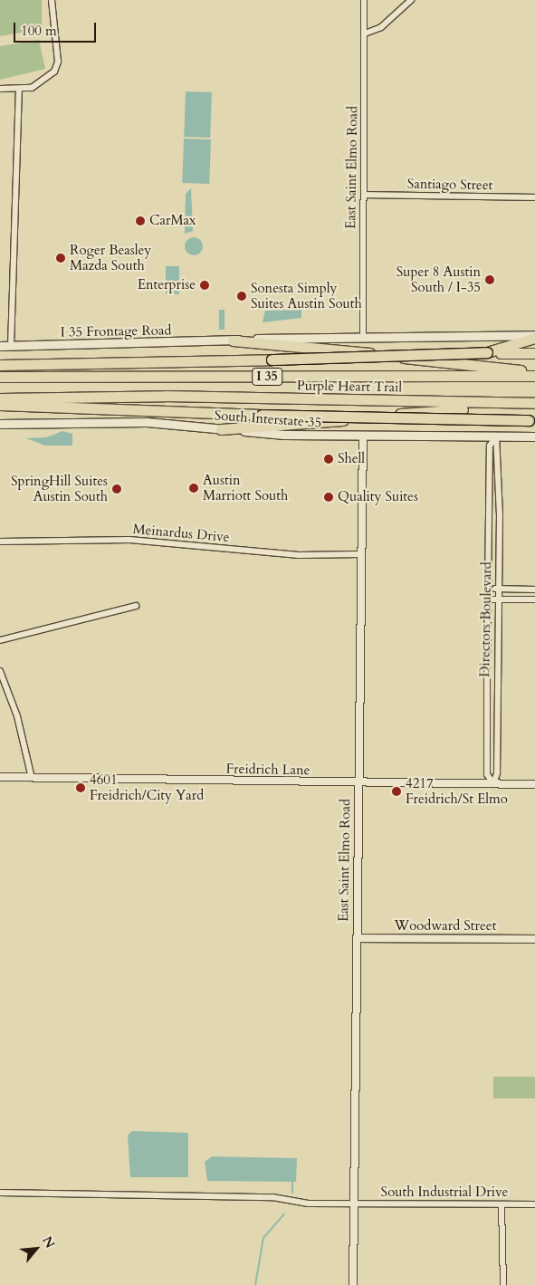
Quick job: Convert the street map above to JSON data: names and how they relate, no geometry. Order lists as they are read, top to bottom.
{
  "streets": {
    "highway": ["I 35", "Purple Heart Trail"],
    "main road": ["I 35 Frontage Road", "South Interstate 35"],
    "street": [
      "East Saint Elmo Road",
      "Santiago Street",
      "Meinardus Drive",
      "Directors Boulevard",
      "Freidrich Lane",
      "Woodward Street",
      "South Industrial Drive"
    ]
  },
  "crossings": [
    ["East Saint Elmo Road", "Santiago Street"],
    ["East Saint Elmo Road", "South Interstate 35"],
    ["East Saint Elmo Road", "Meinardus Drive"],
    ["East Saint Elmo Road", "Freidrich Lane"],
    ["East Saint Elmo Road", "Woodward Street"],
    ["East Saint Elmo Road", "South Industrial Drive"],
    ["South Interstate 35", "Directors Boulevard"],
    ["Directors Boulevard", "Freidrich Lane"]
  ],
  "places": [
    "CarMax",
    "Roger Beasley Mazda South",
    "Super 8 Austin South / I-35",
    "Enterprise",
    "Sonesta Simply Suites Austin South",
    "Shell",
    "Austin Marriott South",
    "SpringHill Suites Austin South",
    "Quality Suites",
    "4601 Freidrich/City Yard",
    "4217 Freidrich/St Elmo"
  ],
  "scale_bar": "100 m",
  "north": "top right"
}
